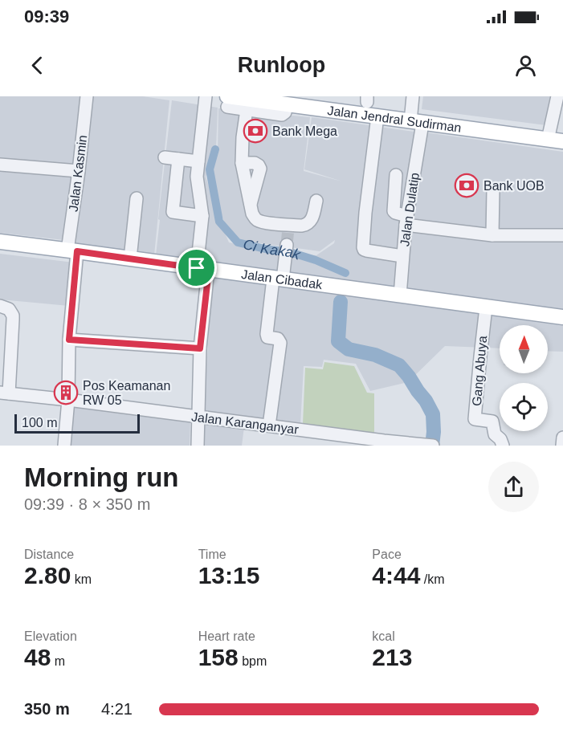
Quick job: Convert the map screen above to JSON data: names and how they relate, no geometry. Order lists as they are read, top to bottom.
{
  "streets": {
    "main road": ["Jalan Jendral Sudirman", "Jalan Cibadak"],
    "street": [
      "Jalan Kasmin",
      "Jalan Dulatip",
      "Gang Abuya",
      "Jalan Karanganyar"
    ]
  },
  "crossings": [
    ["Jalan Jendral Sudirman", "Jalan Dulatip"],
    ["Jalan Kasmin", "Jalan Cibadak"],
    ["Jalan Kasmin", "Jalan Karanganyar"],
    ["Jalan Dulatip", "Jalan Cibadak"],
    ["Jalan Cibadak", "Gang Abuya"]
  ],
  "water": ["Ci Kakak"],
  "places": {
    "bank": ["Bank Mega", "Bank UOB"],
    "building": ["Pos Keamanan RW 05"]
  },
  "scale_bar": "100 m",
  "north": "top",
  "page": {
    "status": "09:39",
    "header": "Runloop",
    "scale": "100 m",
    "heading": ["Morning run", "09:39 · 8 × 350 m"],
    "stats": [
      ["Distance", "2.80 km"],
      ["Time", "13:15"],
      ["Pace", "4:44 /km"],
      ["Elevation", "48 m"],
      ["Heart rate", "158 bpm"],
      ["kcal", "213"]
    ],
    "list": [
      {
        "name": "350 m",
        "note": "4:21"
      }
    ]
  }
}
